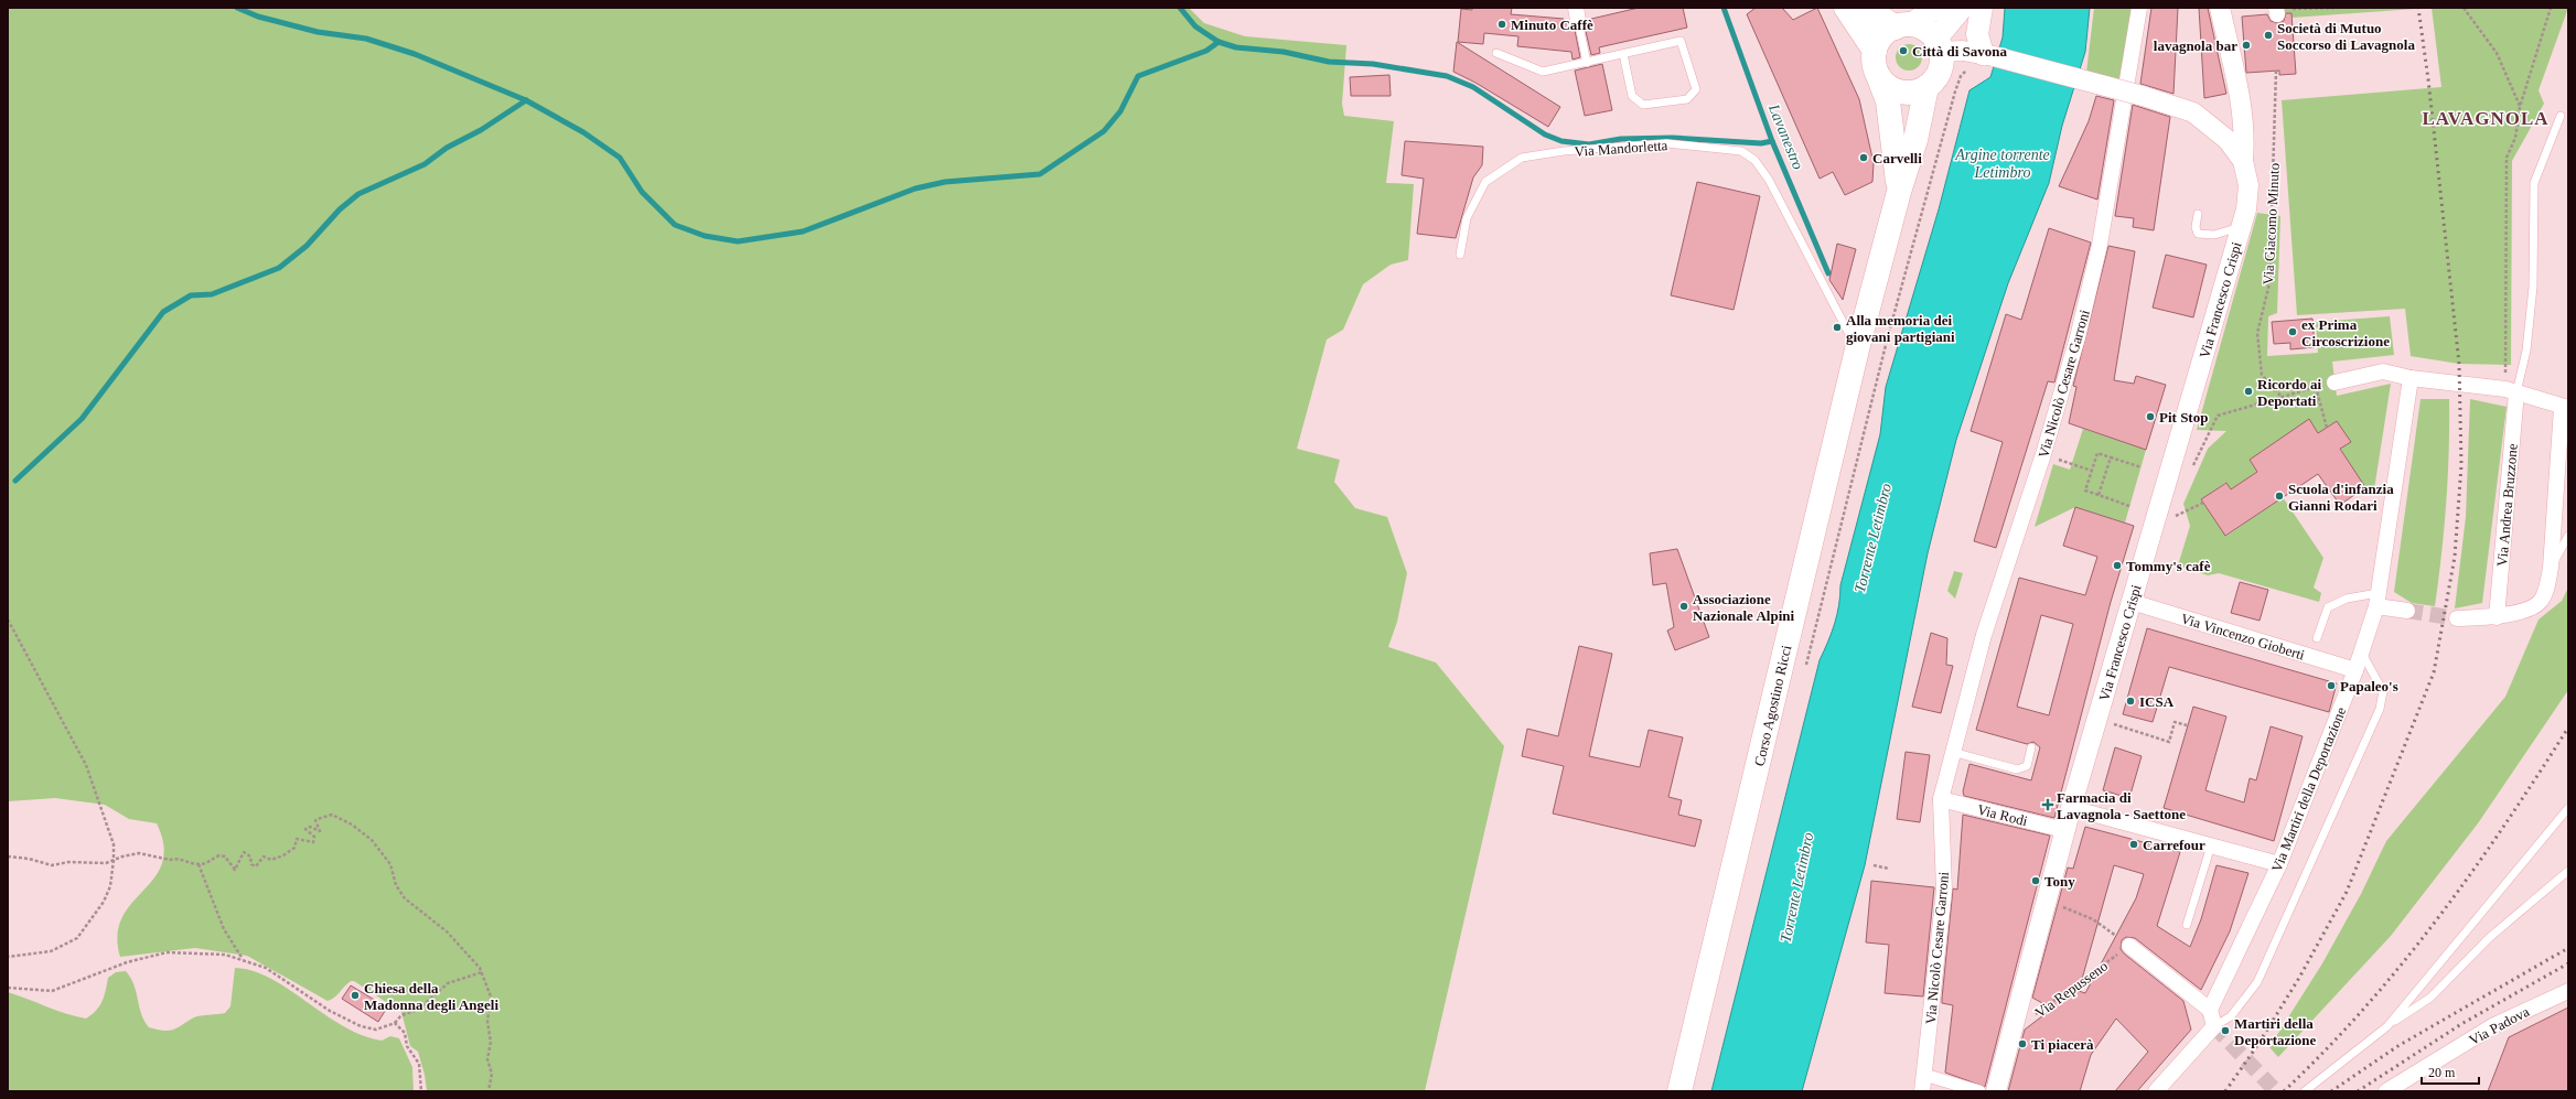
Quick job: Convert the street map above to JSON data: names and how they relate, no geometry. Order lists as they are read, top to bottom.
{
  "streets": {
    "main road": ["Corso Agostino Ricci"],
    "street": [
      "Via Francesco Crispi",
      "Via Nicolò Cesare Garroni",
      "Via Andrea Bruzzone",
      "Via Vincenzo Gioberti",
      "Via Martiri della Deportazione",
      "Via Rodi",
      "Via Padova"
    ],
    "lane": ["Via Mandorletta"],
    "path": ["Via Giacomo Minuto", "Via Repusseno"]
  },
  "crossings": [
    ["Via Mandorletta", "Corso Agostino Ricci"],
    ["Via Francesco Crispi", "Via Vincenzo Gioberti"],
    ["Via Francesco Crispi", "Corso Agostino Ricci"],
    ["Via Francesco Crispi", "Via Rodi"],
    ["Via Francesco Crispi", "Via Repusseno"],
    ["Via Nicolò Cesare Garroni", "Via Rodi"],
    ["Via Vincenzo Gioberti", "Via Martiri della Deportazione"]
  ],
  "districts": ["LAVAGNOLA"],
  "water": ["Lavanestro", "Argine torrente Letimbro", "Torrente Letimbro"],
  "places": {
    "other": [
      "Minuto Caffè",
      "Società di Mutuo Soccorso di Lavagnola",
      "lavagnola bar",
      "Città di Savona",
      "Carvelli",
      "Alla memoria dei giovani partigiani",
      "ex Prima Circoscrizione",
      "Ricordo ai Deportati",
      "Pit Stop",
      "Scuola d'infanzia Gianni Rodari",
      "Tommy's cafè",
      "Associazione Nazionale Alpini",
      "Papaleo's",
      "ICSA",
      "Carrefour",
      "Tony",
      "Chiesa della Madonna degli Angeli",
      "Martiri della Deportazione",
      "Ti piacerà"
    ],
    "health": ["Farmacia di Lavagnola - Saettone"]
  },
  "scale_bar": "20 m"
}
